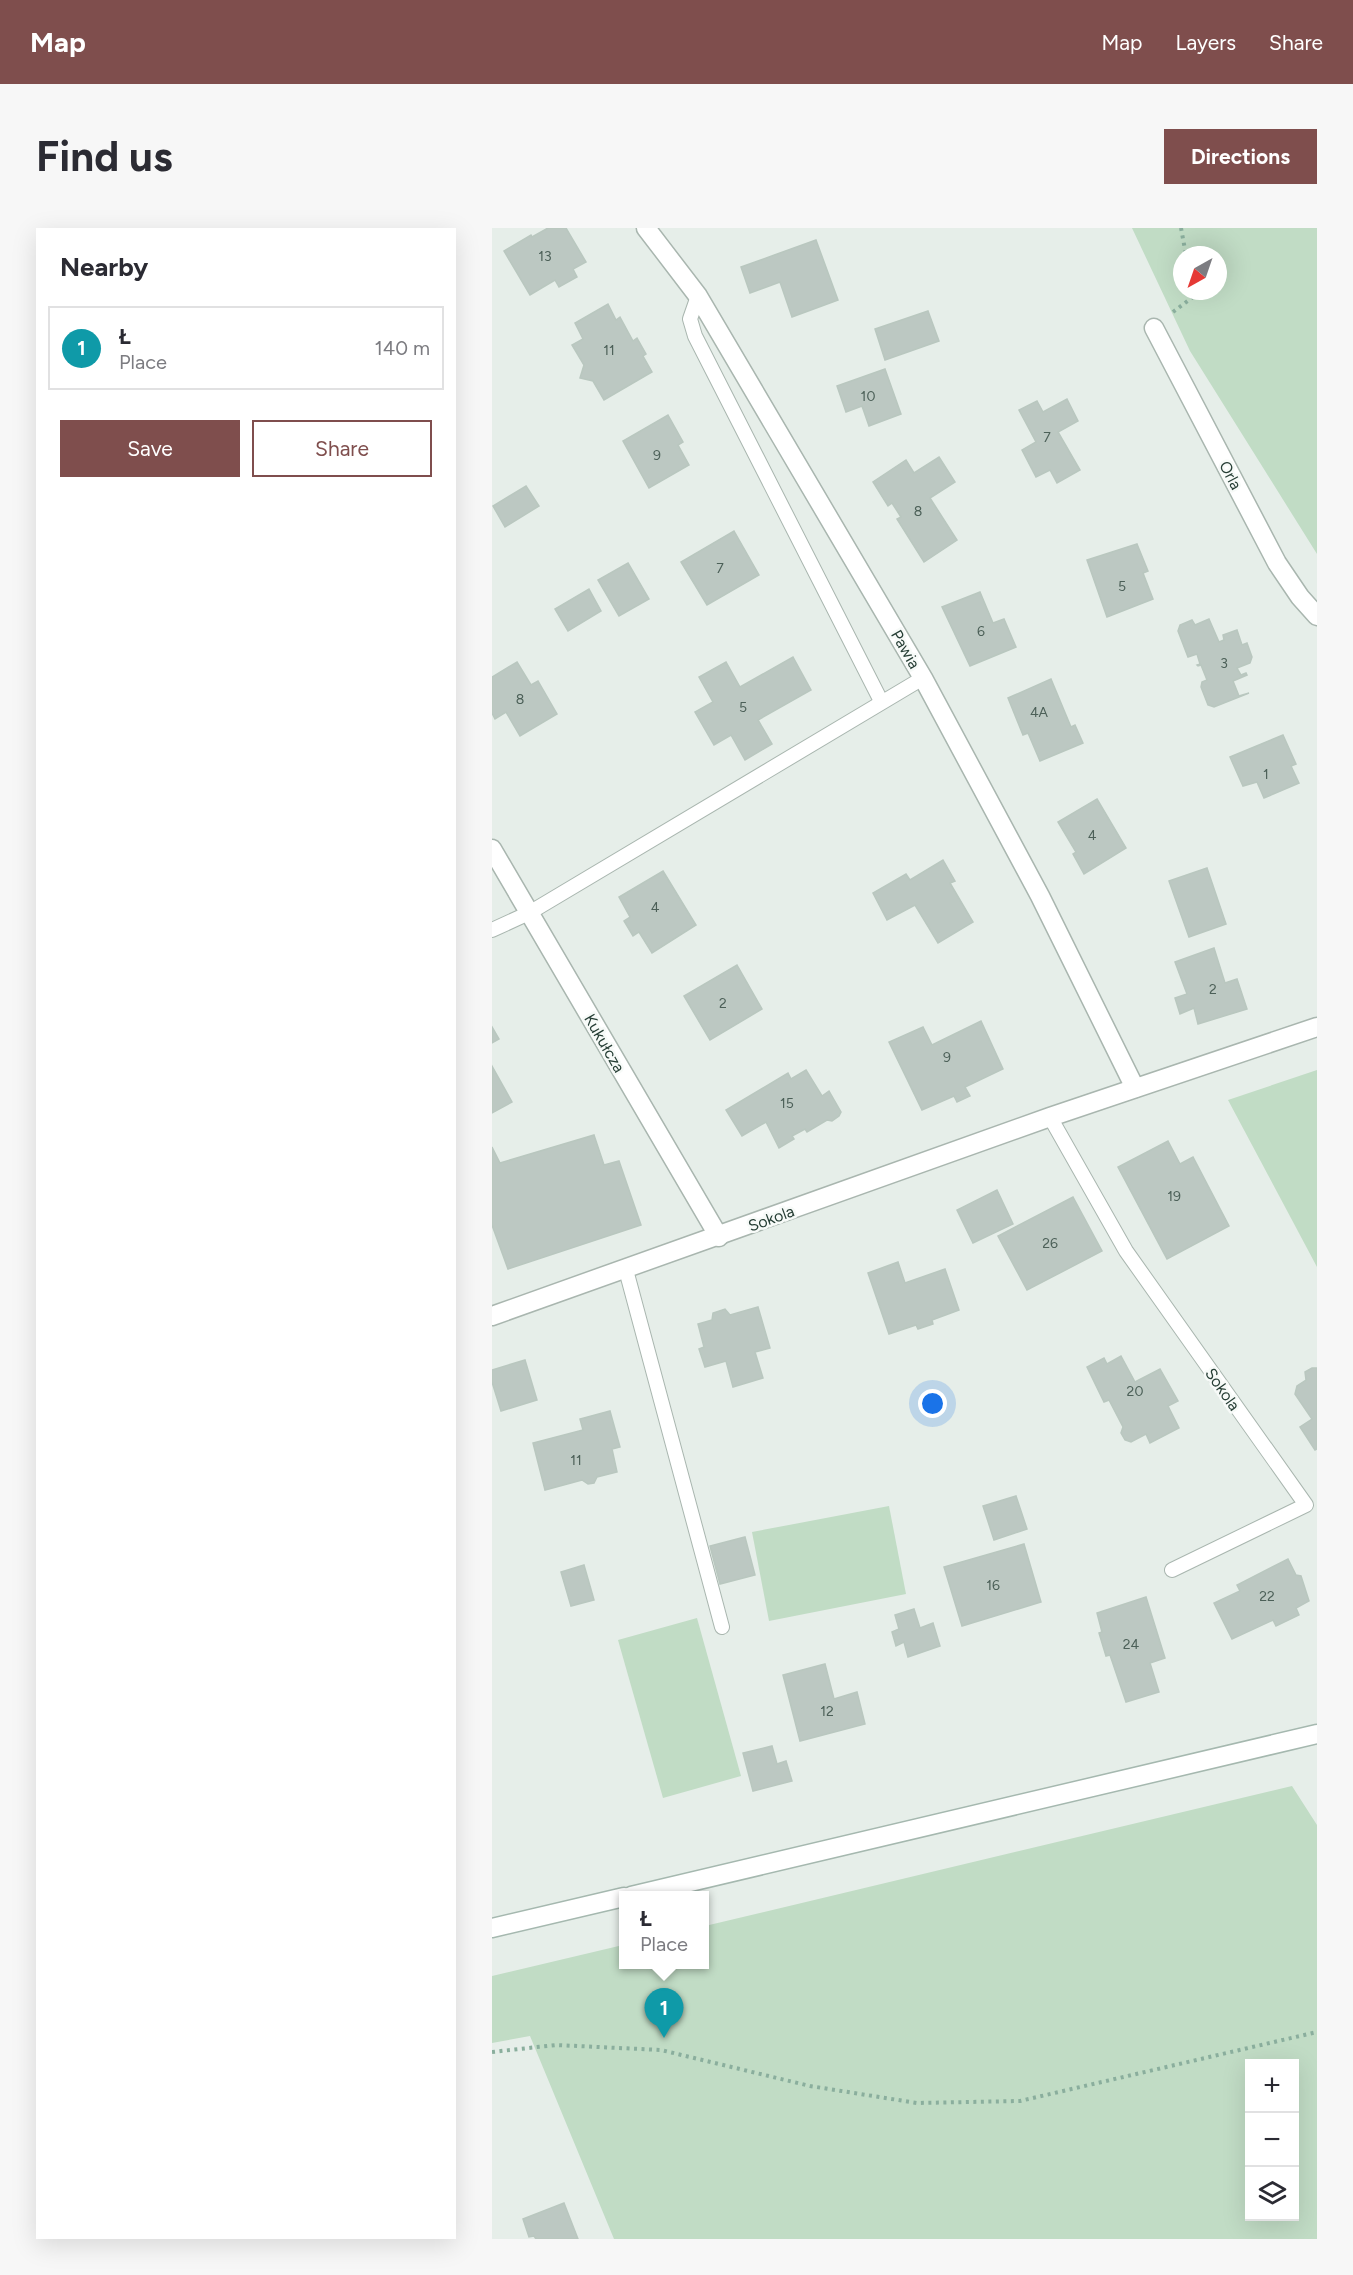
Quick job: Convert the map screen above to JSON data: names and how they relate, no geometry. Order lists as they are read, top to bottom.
{
  "streets": {
    "street": [
      "Orla",
      "Pawia",
      "Kukułcza",
      "Sokola"
    ]
  },
  "crossings": [
    ["Pawia", "Sokola"],
    ["Kukułcza", "Sokola"]
  ],
  "house_numbers": [
    "13",
    "11",
    "10",
    "7",
    "9",
    "8",
    "7",
    "5",
    "6",
    "3",
    "8",
    "5",
    "4A",
    "1",
    "4",
    "4",
    "2",
    "2",
    "9",
    "15",
    "19",
    "26",
    "20",
    "11",
    "16",
    "22",
    "24",
    "12"
  ],
  "north": "bottom left",
  "page": {
    "header": "Map",
    "nav": ["Map", "Layers", "Share"],
    "buttons": [
      "Directions",
      ["Save", "Share"]
    ],
    "title": "Find us",
    "heading": "Nearby",
    "list": [
      {
        "mark": "1",
        "name": "Ł",
        "note": "Place",
        "value": "140 m"
      }
    ],
    "popup": ["Ł", "Place"],
    "pins": "1",
    "map_buttons": ["+", "−"]
  }
}
